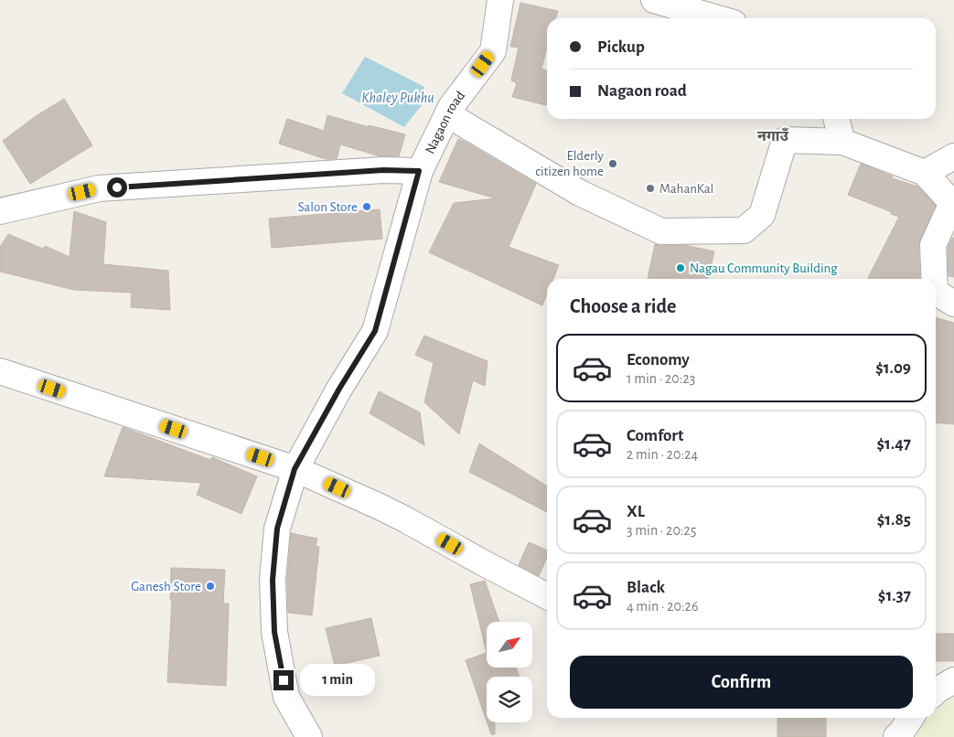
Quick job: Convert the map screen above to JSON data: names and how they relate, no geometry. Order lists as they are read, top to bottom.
{
  "streets": {
    "street": ["Nagaon road"]
  },
  "districts": ["नगाउँ"],
  "water": ["Khaley Pukhu"],
  "places": [
    "Elderly citizen home",
    "MahanKal",
    "Salon Store",
    "Nagau Community Building",
    "Ganesh Store"
  ],
  "north": "top right",
  "page": {
    "banner": ["Pickup", "Nagaon road"],
    "heading": "Choose a ride",
    "list": [
      {
        "name": "Economy",
        "note": "1 min · 20:23",
        "value": "$1.09"
      },
      {
        "name": "Comfort",
        "note": "2 min · 20:24",
        "value": "$1.47"
      },
      {
        "name": "XL",
        "note": "3 min · 20:25",
        "value": "$1.85"
      },
      {
        "name": "Black",
        "note": "4 min · 20:26",
        "value": "$1.37"
      }
    ],
    "buttons": "Confirm",
    "bubble": "1 min"
  }
}
